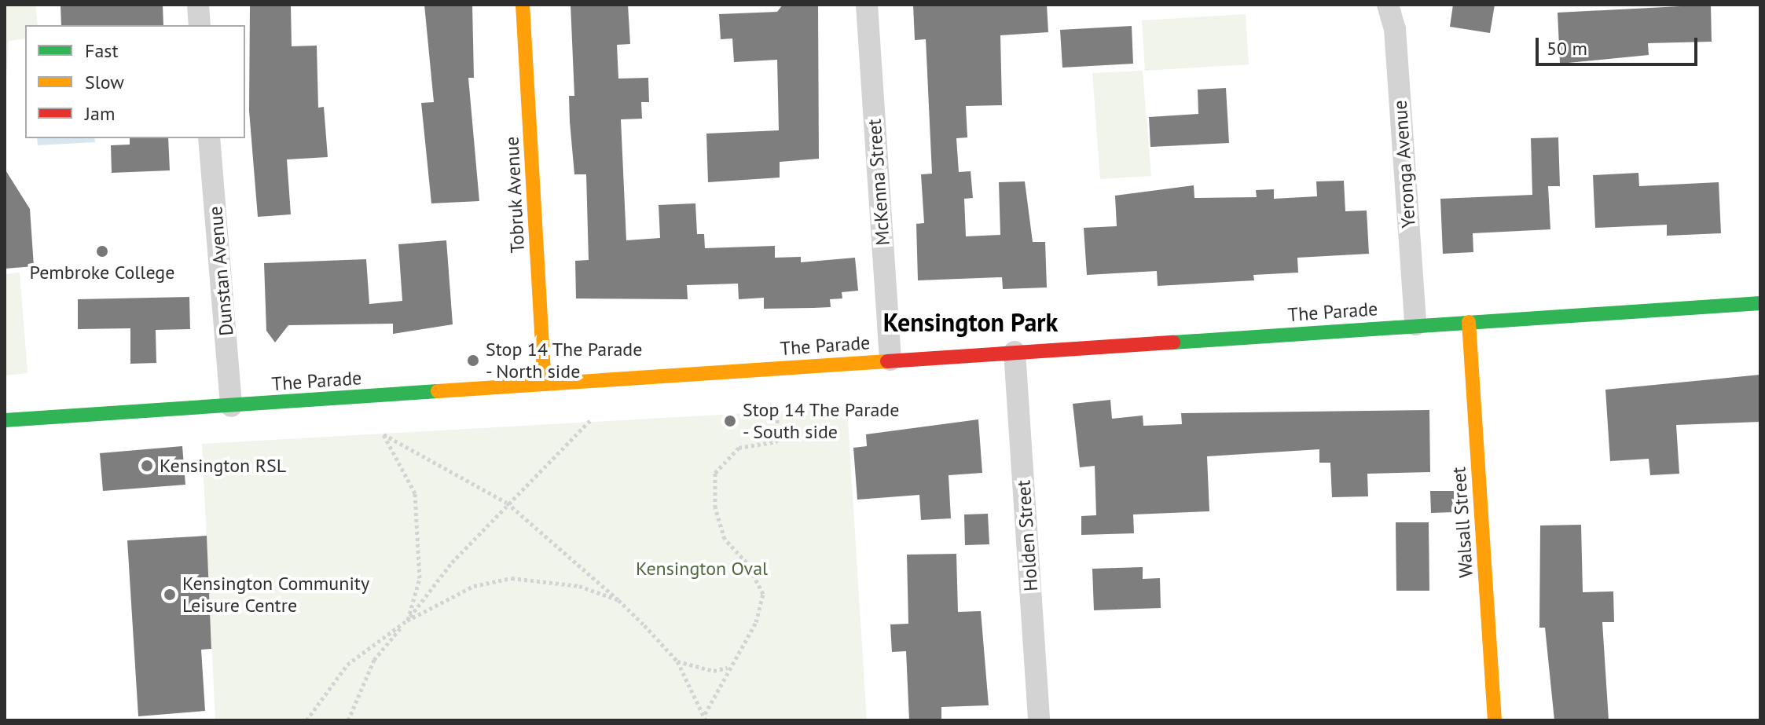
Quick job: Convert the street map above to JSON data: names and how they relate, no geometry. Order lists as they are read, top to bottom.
{
  "streets": {
    "main road": ["Tobruk Avenue", "The Parade", "Walsall Street"],
    "street": [
      "Yeronga Avenue",
      "McKenna Street",
      "Dunstan Avenue",
      "Holden Street"
    ]
  },
  "crossings": [
    ["Yeronga Avenue", "The Parade"],
    ["McKenna Street", "The Parade"],
    ["Tobruk Avenue", "The Parade"],
    ["Dunstan Avenue", "The Parade"],
    ["The Parade", "Walsall Street"],
    ["The Parade", "Holden Street"]
  ],
  "districts": ["Kensington Park"],
  "parks": ["Kensington Oval"],
  "places": [
    "Pembroke College",
    "Stop 14 The Parade - North side",
    "Stop 14 The Parade - South side",
    "Kensington RSL",
    "Kensington Community Leisure Centre"
  ],
  "legend": ["Fast", "Slow", "Jam"],
  "scale_bar": "50 m"
}
